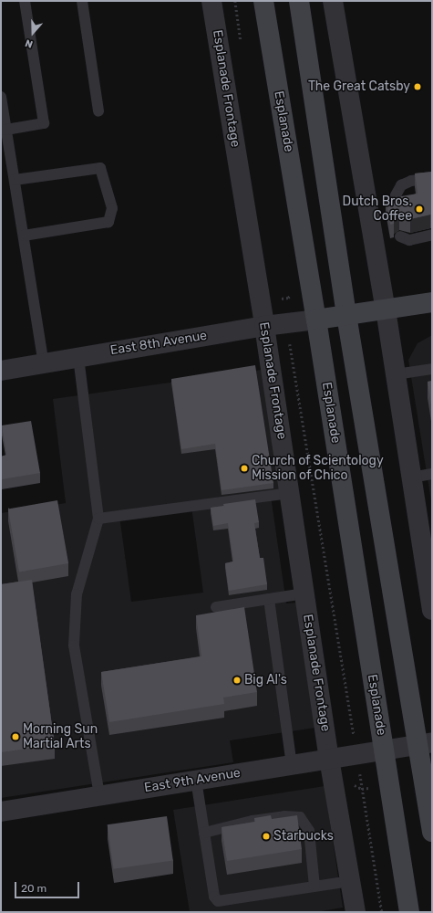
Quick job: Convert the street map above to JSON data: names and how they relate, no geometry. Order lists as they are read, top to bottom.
{
  "streets": {
    "main road": ["Esplanade"],
    "street": ["Esplanade Frontage", "East 8th Avenue", "East 9th Avenue"]
  },
  "crossings": [
    ["Esplanade Frontage", "East 8th Avenue"],
    ["Esplanade Frontage", "East 9th Avenue"],
    ["Esplanade", "East 8th Avenue"],
    ["Esplanade", "East 9th Avenue"]
  ],
  "places": [
    "The Great Catsby",
    "Dutch Bros. Coffee",
    "Church of Scientology Mission of Chico",
    "Big Al's",
    "Morning Sun Martial Arts",
    "Starbucks"
  ],
  "scale_bar": "20 m",
  "north": "bottom"
}
